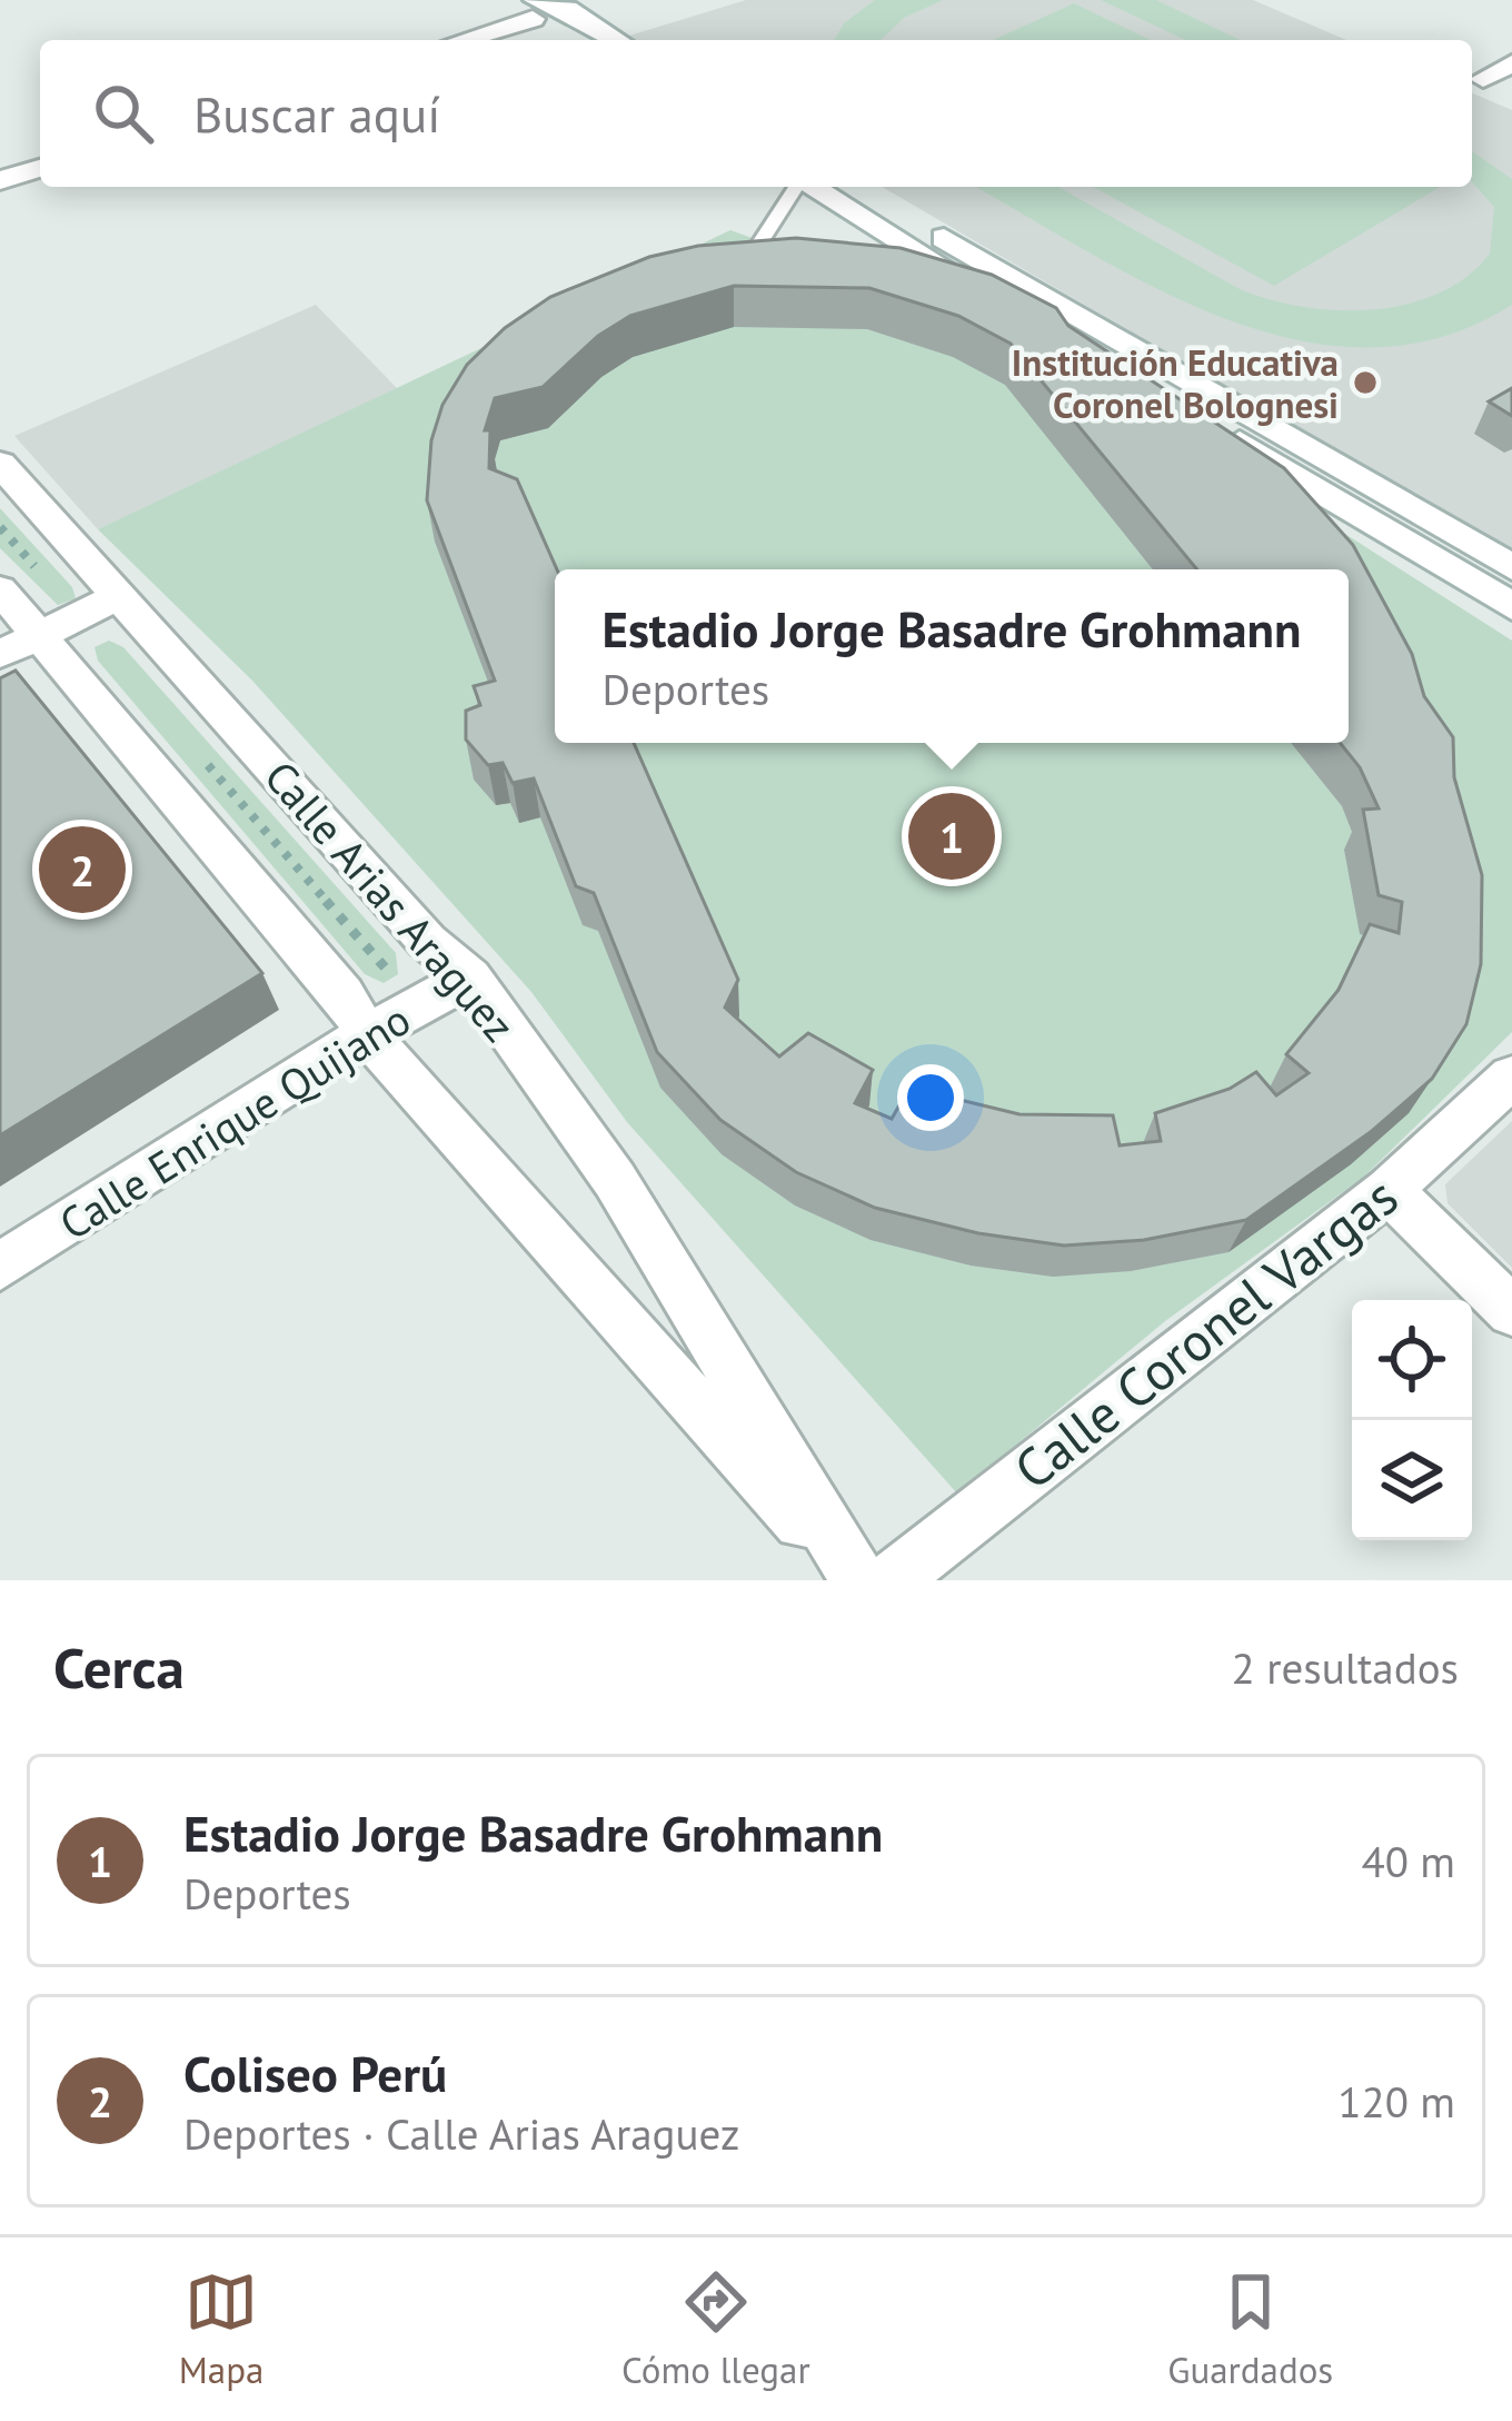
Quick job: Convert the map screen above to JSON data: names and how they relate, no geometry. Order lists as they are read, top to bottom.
{
  "streets": {
    "street": ["Calle Arias Araguez", "Calle Enrique Quijano", "Calle Coronel Vargas"]
  },
  "crossings": [
    ["Calle Arias Araguez", "Calle Enrique Quijano"]
  ],
  "places": ["Institución Educativa Coronel Bolognesi"],
  "page": {
    "search": "Buscar aquí",
    "popup": ["Estadio Jorge Basadre Grohmann", "Deportes"],
    "pins": ["1", "2"],
    "heading": ["Cerca", "2 resultados"],
    "list": [
      {
        "mark": "1",
        "name": "Estadio Jorge Basadre Grohmann",
        "note": "Deportes",
        "value": "40 m"
      },
      {
        "mark": "2",
        "name": "Coliseo Perú",
        "note": "Deportes · Calle Arias Araguez",
        "value": "120 m"
      }
    ],
    "nav": ["Mapa", "Cómo llegar", "Guardados"]
  }
}
